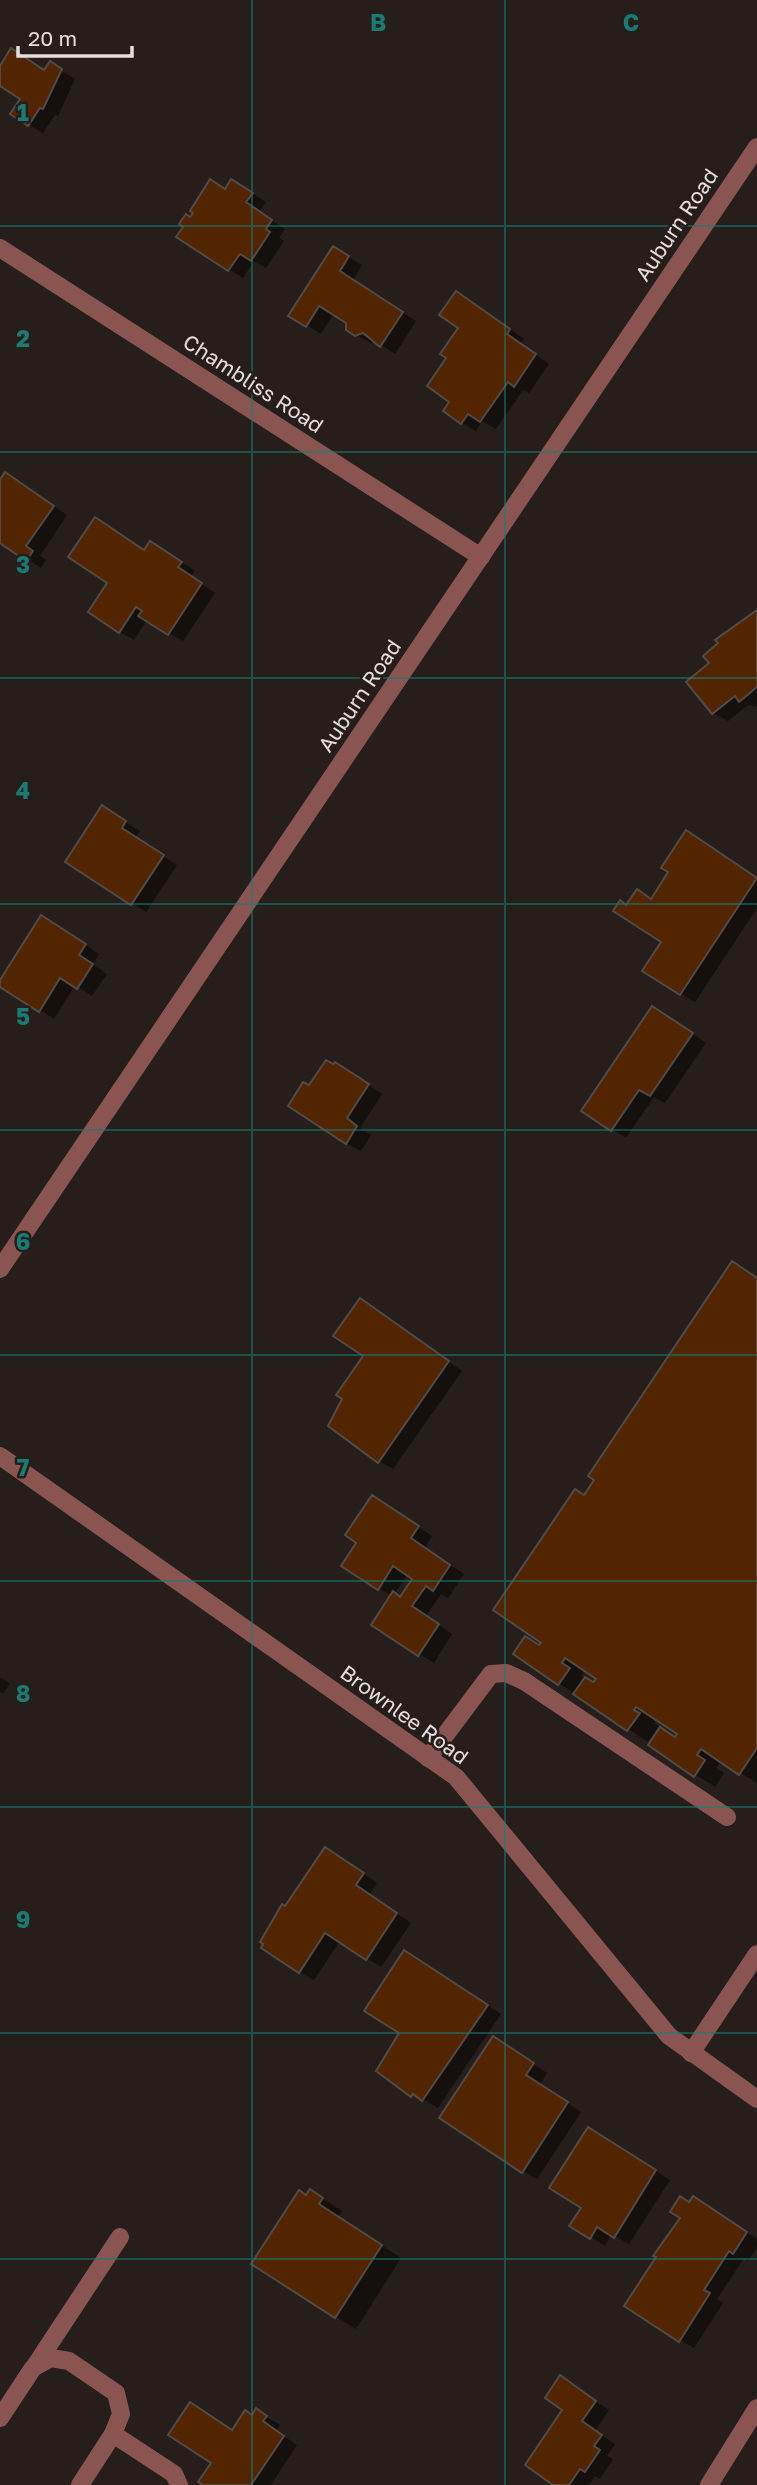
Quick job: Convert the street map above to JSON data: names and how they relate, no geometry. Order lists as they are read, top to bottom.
{
  "streets": {
    "street": ["Auburn Road", "Chambliss Road", "Brownlee Road"]
  },
  "crossings": [
    ["Auburn Road", "Chambliss Road"]
  ],
  "scale_bar": "20 m",
  "grid": {
    "columns": ["B", "C"],
    "rows": [
      "1",
      "2",
      "3",
      "4",
      "5",
      "6",
      "7",
      "8",
      "9"
    ]
  }
}
